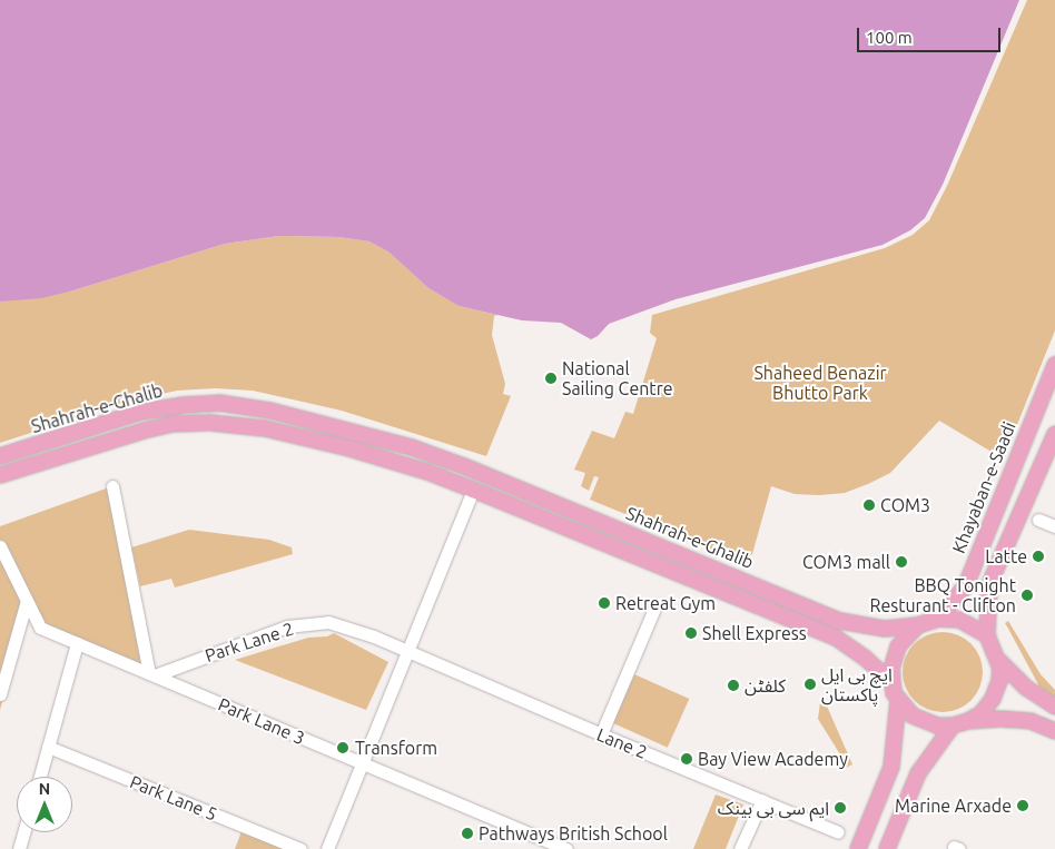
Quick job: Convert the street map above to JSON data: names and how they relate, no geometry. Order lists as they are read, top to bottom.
{
  "streets": {
    "main road": ["Shahrah-e-Ghalib", "Khayaban-e-Saadi"],
    "street": [
      "Park Lane 2",
      "Park Lane 3",
      "Lane 2",
      "Park Lane 5"
    ]
  },
  "crossings": [
    ["Shahrah-e-Ghalib", "Khayaban-e-Saadi"],
    ["Park Lane 2", "Park Lane 3"],
    ["Park Lane 2", "Lane 2"]
  ],
  "parks": ["Shaheed Benazir Bhutto Park"],
  "places": [
    "National Sailing Centre",
    "COM3",
    "Latte",
    "COM3 mall",
    "BBQ Tonight Resturant - Clifton",
    "Retreat Gym",
    "Shell Express",
    "ایچ بی ایل پاکستان",
    "کلفٹن",
    "Transform",
    "Bay View Academy",
    "Marine Arxade",
    "ایم سی بی بینک",
    "Pathways British School"
  ],
  "scale_bar": "100 m",
  "north": "top"
}
